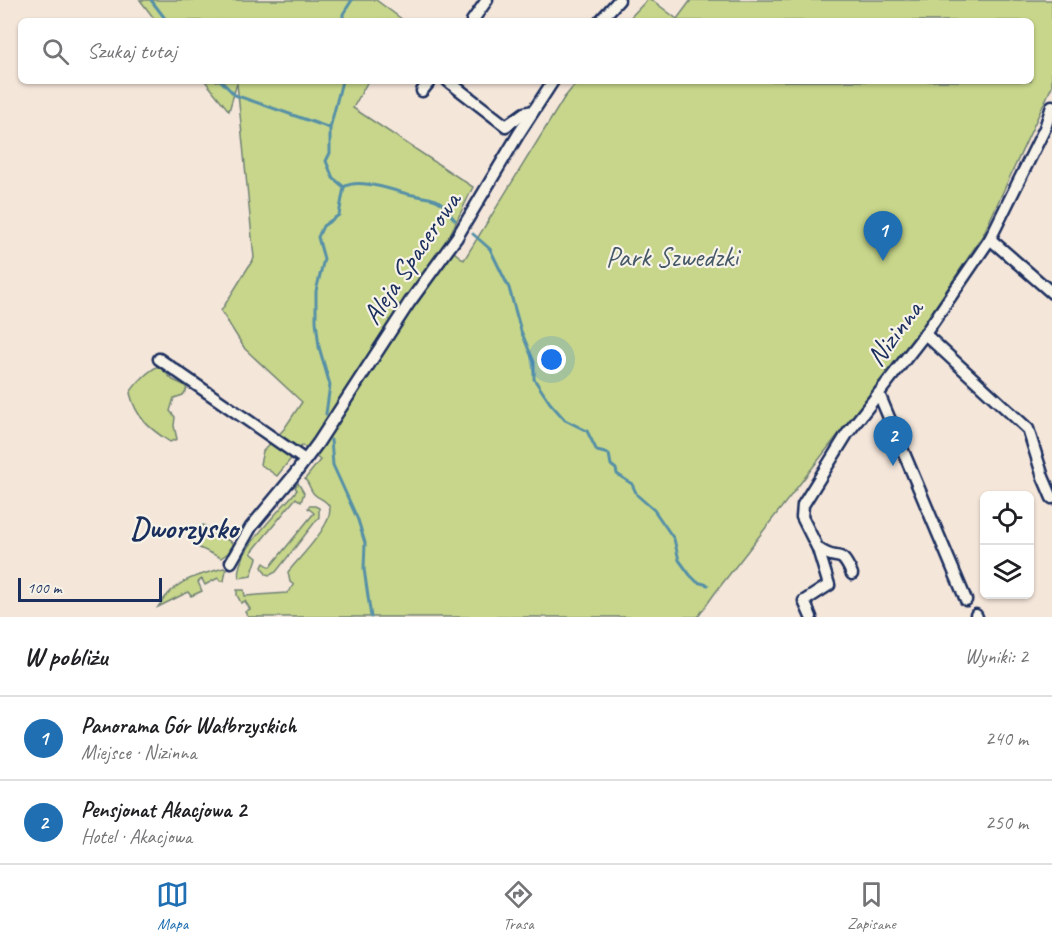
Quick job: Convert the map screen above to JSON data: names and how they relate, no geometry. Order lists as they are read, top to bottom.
{
  "streets": {
    "street": ["Aleja Spacerowa", "Nizinna"]
  },
  "districts": ["Dworzysko"],
  "parks": ["Park Szwedzki"],
  "scale_bar": "100 m",
  "page": {
    "search": "Szukaj tutaj",
    "pins": ["1", "2"],
    "scale": "100 m",
    "heading": ["W pobliżu", "Wyniki: 2"],
    "list": [
      {
        "mark": "1",
        "name": "Panorama Gór Wałbrzyskich",
        "note": "Miejsce · Nizinna",
        "value": "240 m"
      },
      {
        "mark": "2",
        "name": "Pensjonat Akacjowa 2",
        "note": "Hotel · Akacjowa",
        "value": "250 m"
      }
    ],
    "nav": ["Mapa", "Trasa", "Zapisane"]
  }
}
